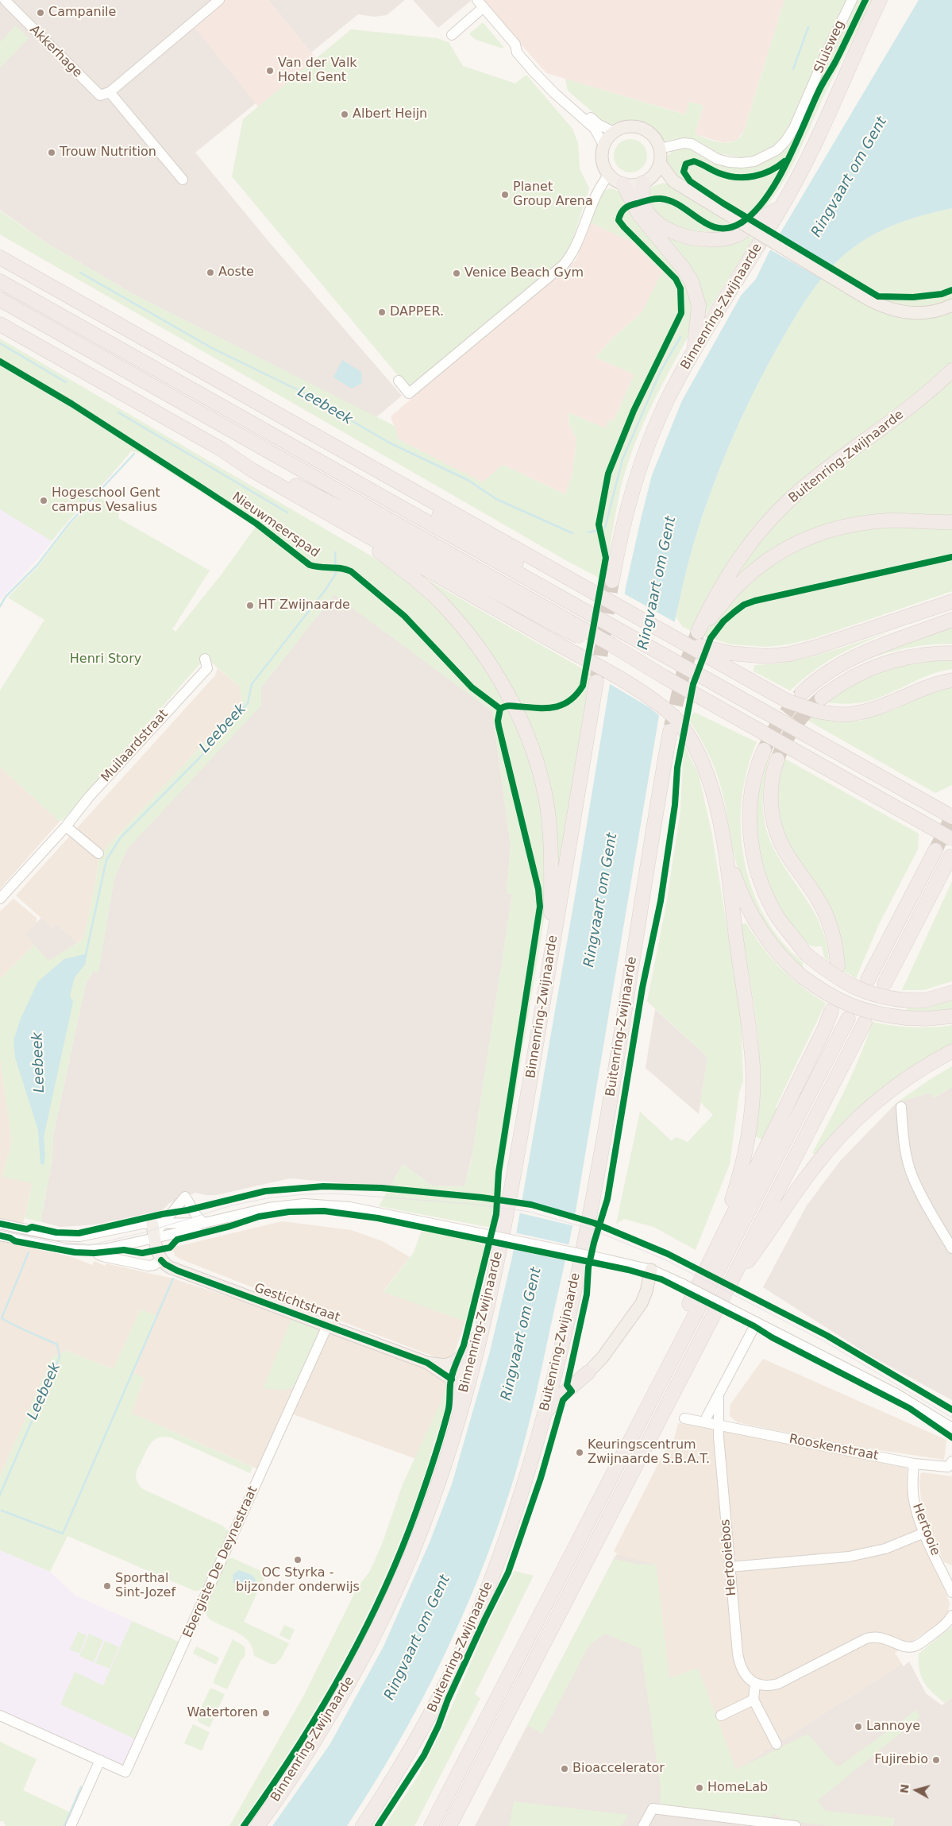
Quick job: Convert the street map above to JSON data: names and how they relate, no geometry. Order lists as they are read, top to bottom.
{
  "streets": {
    "highway": ["Binnenring-Zwijnaarde", "Buitenring-Zwijnaarde"],
    "main road": ["Gestichtstraat"],
    "street": [
      "Sluisweg",
      "Akkerhage",
      "Muilaardstraat",
      "Rooskenstraat",
      "Hertooie",
      "Hertooiebos",
      "Ebergiste De Deynestraat"
    ],
    "cycle path": ["Nieuwmeerspad"]
  },
  "crossings": [
    ["Gestichtstraat", "Ebergiste De Deynestraat"],
    ["Rooskenstraat", "Hertooie"],
    ["Rooskenstraat", "Hertooiebos"]
  ],
  "water": ["Ringvaart om Gent", "Leebeek"],
  "parks": ["Henri Story"],
  "places": [
    "Campanile",
    "Van der Valk Hotel Gent",
    "Albert Heijn",
    "Trouw Nutrition",
    "Planet Group Arena",
    "Aoste",
    "Venice Beach Gym",
    "DAPPER.",
    "Hogeschool Gent campus Vesalius",
    "HT Zwijnaarde",
    "Keuringscentrum Zwijnaarde S.B.A.T.",
    "OC Styrka - bijzonder onderwijs",
    "Sporthal Sint-Jozef",
    "Watertoren",
    "Lannoye",
    "Fujirebio",
    "Bioaccelerator",
    "HomeLab"
  ],
  "north": "left"
}
